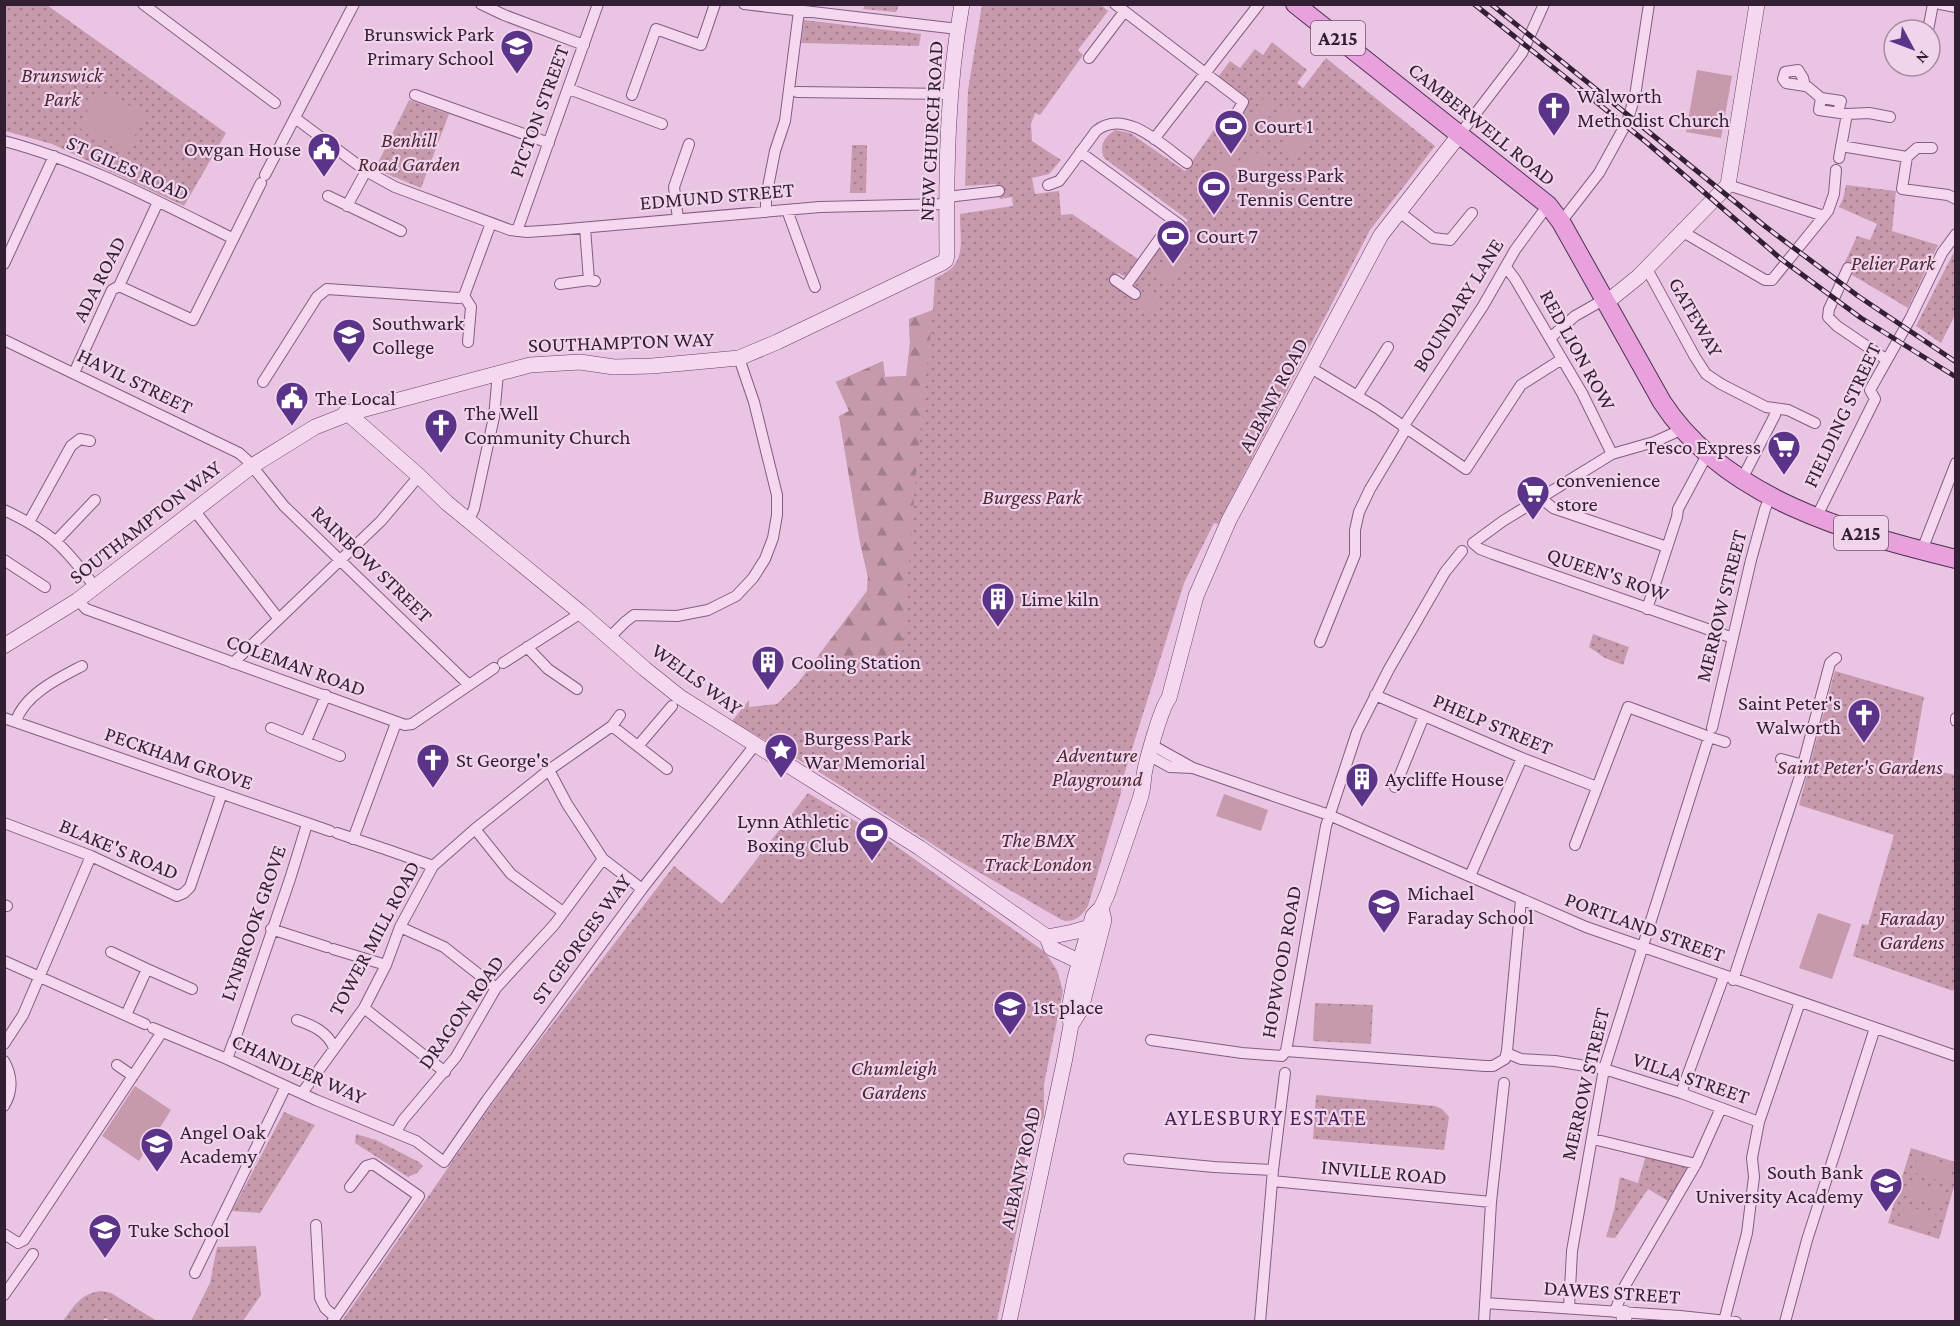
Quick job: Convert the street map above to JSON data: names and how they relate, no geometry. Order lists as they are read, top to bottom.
{
  "streets": {
    "main road": [
      "A215",
      "CAMBERWELL ROAD",
      "NEW CHURCH ROAD",
      "SOUTHAMPTON WAY",
      "ALBANY ROAD",
      "WELLS WAY"
    ],
    "street": [
      "PICTON STREET",
      "ST GILES ROAD",
      "EDMUND STREET",
      "ADA ROAD",
      "BOUNDARY LANE",
      "GATEWAY",
      "RED LION ROW",
      "HAVIL STREET",
      "FIELDING STREET",
      "RAINBOW STREET",
      "QUEEN'S ROW",
      "MERROW STREET",
      "COLEMAN ROAD",
      "PHELP STREET",
      "PECKHAM GROVE",
      "BLAKE'S ROAD",
      "LYNBROOK GROVE",
      "PORTLAND STREET",
      "TOWER MILL ROAD",
      "ST GEORGES WAY",
      "HOPWOOD ROAD",
      "DRAGON ROAD",
      "CHANDLER WAY",
      "VILLA STREET",
      "INVILLE ROAD",
      "DAWES STREET"
    ]
  },
  "crossings": [
    ["A215", "CAMBERWELL ROAD"],
    ["A215", "FIELDING STREET"],
    ["A215", "MERROW STREET"],
    ["PICTON STREET", "EDMUND STREET"],
    ["CAMBERWELL ROAD", "BOUNDARY LANE"],
    ["CAMBERWELL ROAD", "ALBANY ROAD"],
    ["NEW CHURCH ROAD", "EDMUND STREET"],
    ["NEW CHURCH ROAD", "SOUTHAMPTON WAY"],
    ["ST GILES ROAD", "ADA ROAD"],
    ["ADA ROAD", "HAVIL STREET"],
    ["BOUNDARY LANE", "RED LION ROW"],
    ["SOUTHAMPTON WAY", "HAVIL STREET"],
    ["SOUTHAMPTON WAY", "RAINBOW STREET"],
    ["SOUTHAMPTON WAY", "COLEMAN ROAD"],
    ["SOUTHAMPTON WAY", "WELLS WAY"],
    ["HAVIL STREET", "RAINBOW STREET"],
    ["ALBANY ROAD", "WELLS WAY"],
    ["ALBANY ROAD", "PORTLAND STREET"],
    ["QUEEN'S ROW", "MERROW STREET"],
    ["MERROW STREET", "PORTLAND STREET"],
    ["MERROW STREET", "VILLA STREET"],
    ["MERROW STREET", "DAWES STREET"],
    ["WELLS WAY", "ST GEORGES WAY"],
    ["PHELP STREET", "HOPWOOD ROAD"],
    ["PECKHAM GROVE", "BLAKE'S ROAD"],
    ["PECKHAM GROVE", "LYNBROOK GROVE"],
    ["PECKHAM GROVE", "TOWER MILL ROAD"],
    ["LYNBROOK GROVE", "CHANDLER WAY"],
    ["PORTLAND STREET", "HOPWOOD ROAD"],
    ["TOWER MILL ROAD", "CHANDLER WAY"],
    ["ST GEORGES WAY", "CHANDLER WAY"],
    ["DRAGON ROAD", "CHANDLER WAY"]
  ],
  "districts": ["AYLESBURY ESTATE"],
  "parks": [
    "Brunswick Park",
    "Benhill Road Garden",
    "Pelier Park",
    "Burgess Park",
    "Adventure Playground",
    "Saint Peter's Gardens",
    "The BMX Track London",
    "Faraday Gardens",
    "Chumleigh Gardens"
  ],
  "places": {
    "school or university": [
      "Brunswick Park Primary School",
      "Southwark College",
      "Michael Faraday School",
      "1st place",
      "Angel Oak Academy",
      "South Bank University Academy",
      "Tuke School"
    ],
    "church": [
      "Walworth Methodist Church",
      "The Well Community Church",
      "Saint Peter's Walworth",
      "St George's"
    ],
    "sports": [
      "Court 1",
      "Burgess Park Tennis Centre",
      "Court 7",
      "Lynn Athletic Boxing Club"
    ],
    "public building": ["Owgan House", "The Local"],
    "supermarket": ["Tesco Express", "convenience store"],
    "building": ["Lime kiln", "Cooling Station", "Aycliffe House"],
    "place": ["Burgess Park War Memorial"]
  },
  "north": "bottom right"
}
